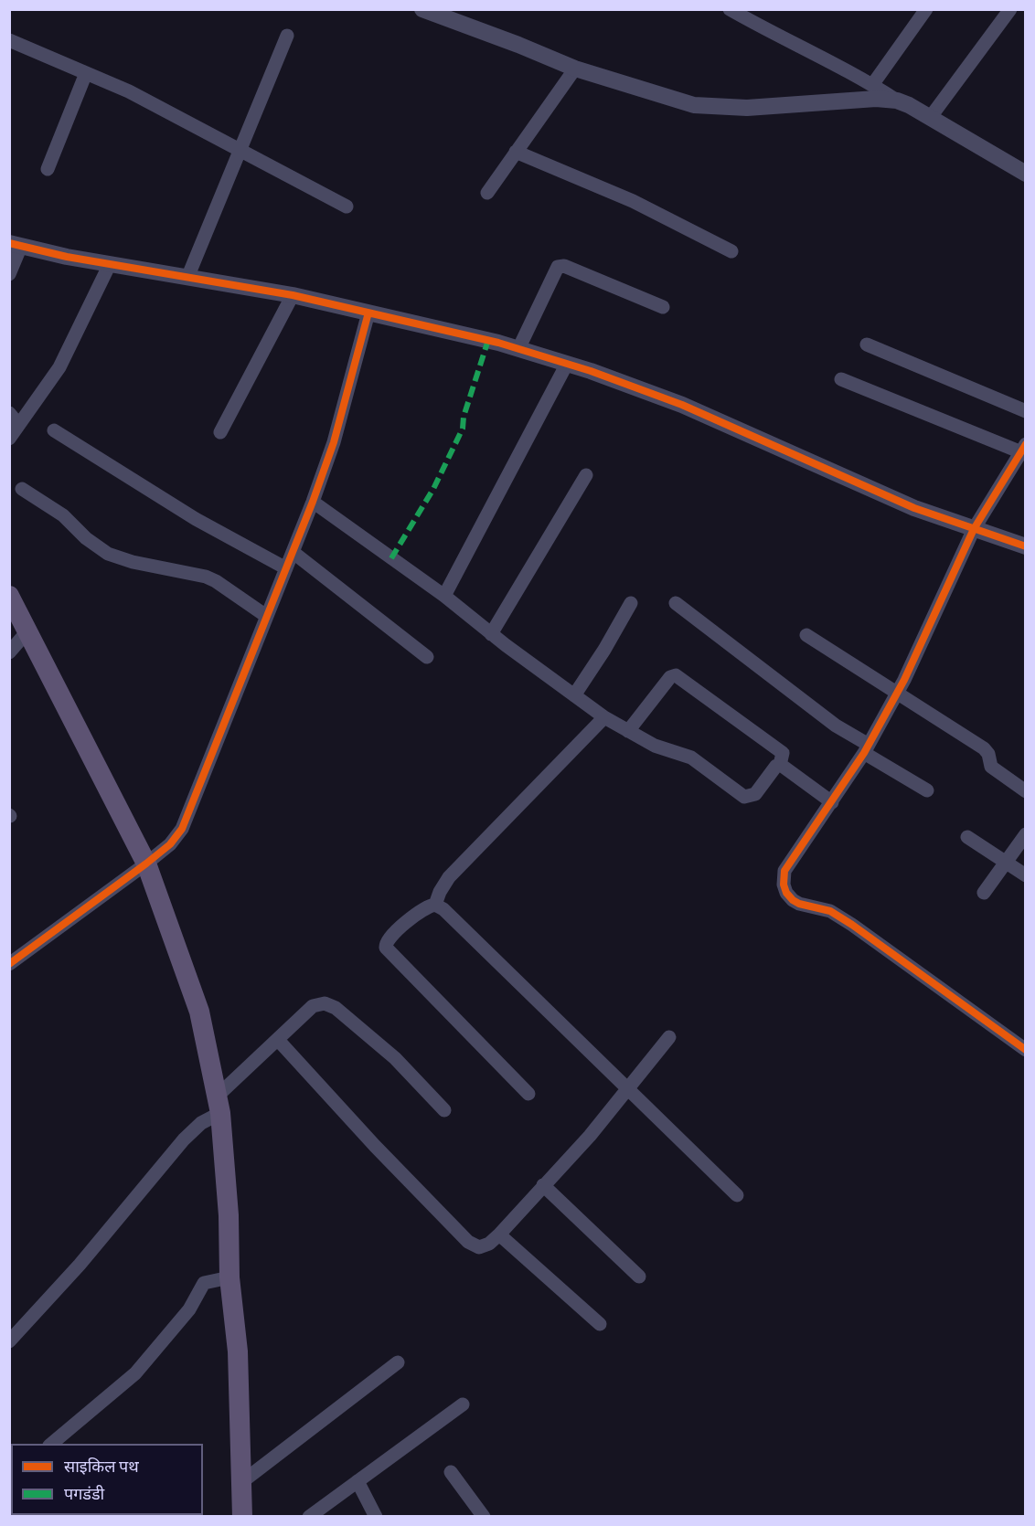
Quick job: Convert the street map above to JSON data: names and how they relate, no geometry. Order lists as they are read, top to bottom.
{
  "legend": ["साइकिल पथ", "पगडंडी"]
}
